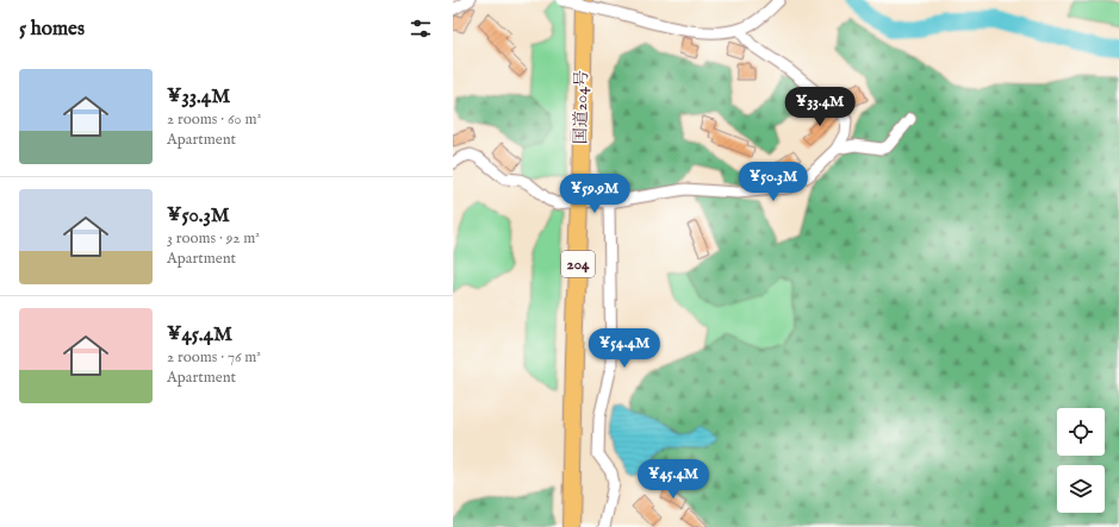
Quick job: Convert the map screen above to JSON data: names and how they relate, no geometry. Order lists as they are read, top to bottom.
{
  "streets": {
    "highway": ["国道204号", "204"]
  },
  "page": {
    "heading": "5 homes",
    "list": [
      {
        "name": "¥33.4M",
        "note": "2 rooms · 60 m² · Apartment"
      },
      {
        "name": "¥50.3M",
        "note": "3 rooms · 92 m² · Apartment"
      },
      {
        "name": "¥45.4M",
        "note": "2 rooms · 76 m² · Apartment"
      }
    ],
    "price": [
      "¥33.4M",
      "¥50.3M",
      "¥59.9M",
      "¥54.4M",
      "¥45.4M"
    ]
  }
}
